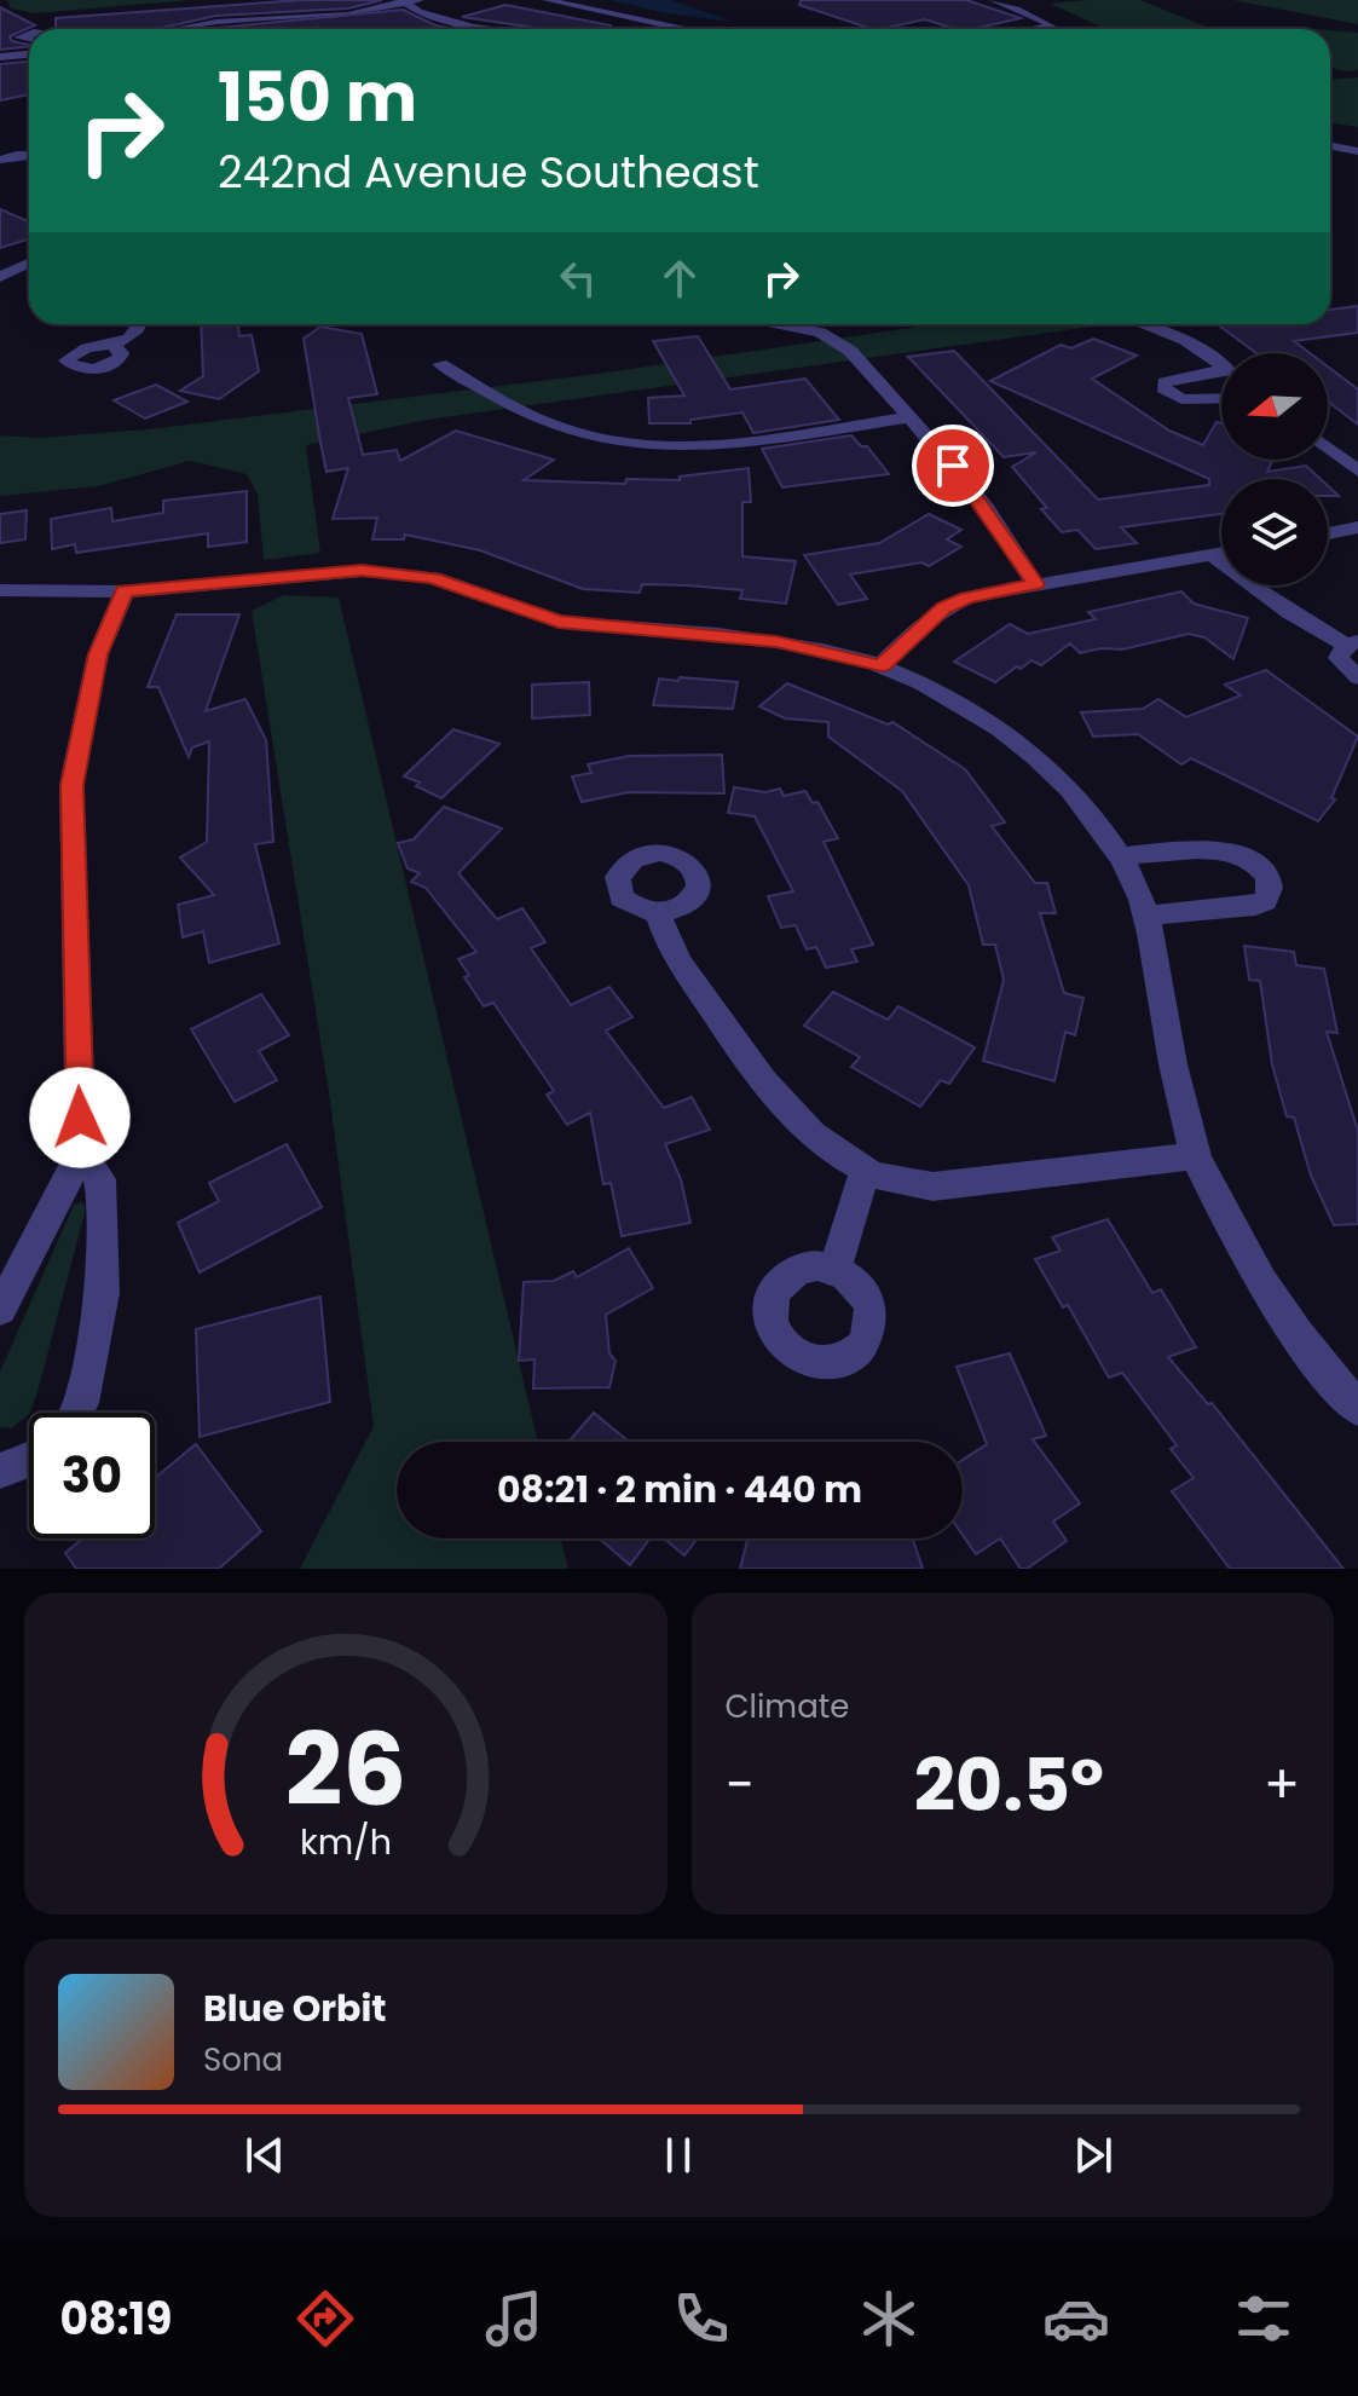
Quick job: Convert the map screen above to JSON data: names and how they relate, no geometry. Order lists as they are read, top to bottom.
{
  "north": "left",
  "page": {
    "turn": ["150 m", "242nd Avenue Southeast"],
    "limit": "30",
    "trip": "08:21 · 2 min · 440 m",
    "tile": "Climate",
    "heat": ["−", "20.5°", "+"],
    "song": ["Blue Orbit", "Sona"],
    "tabs": "08:19",
    "gauge": ["26", "km/h"]
  }
}
